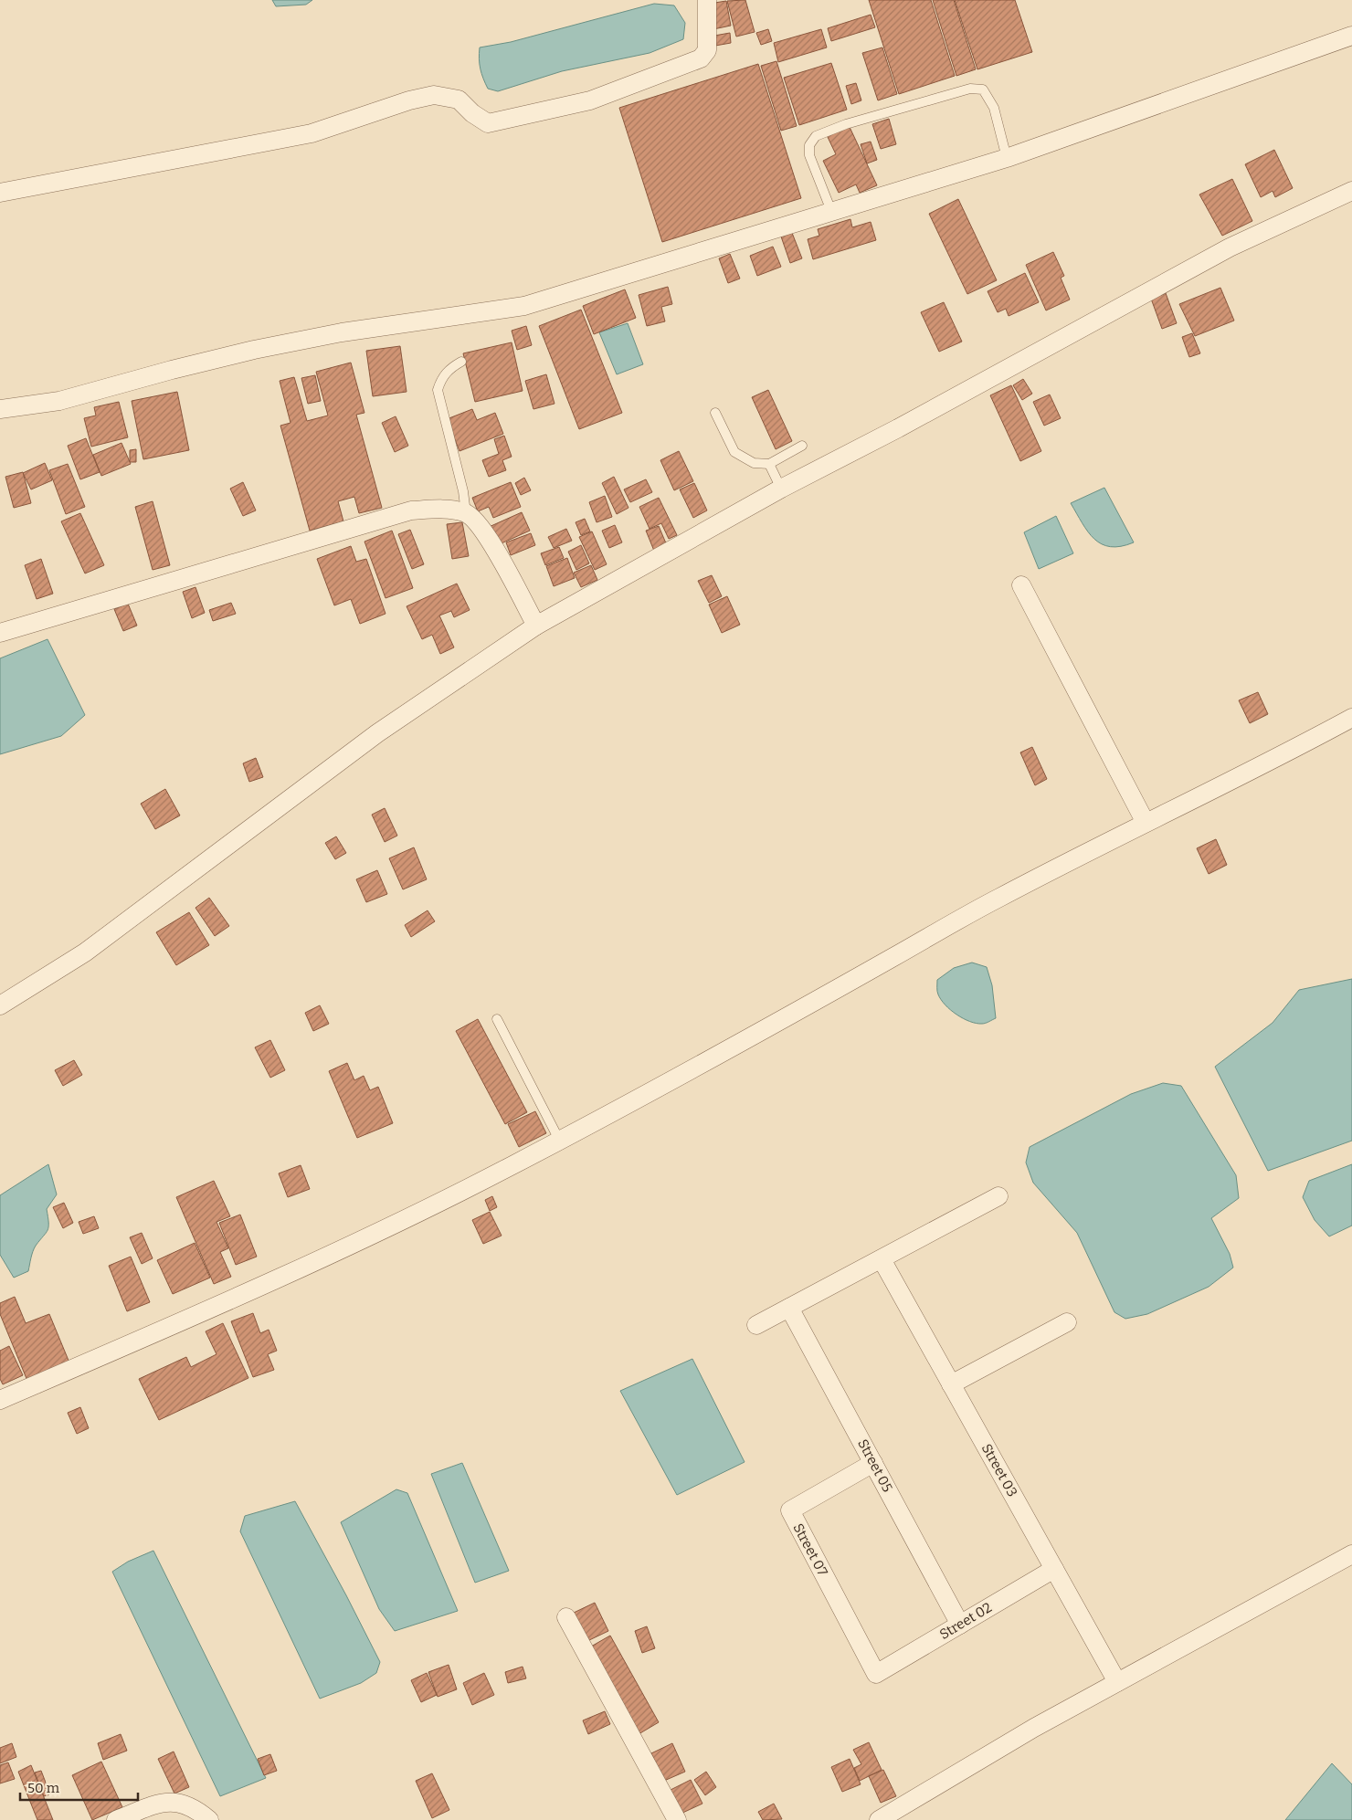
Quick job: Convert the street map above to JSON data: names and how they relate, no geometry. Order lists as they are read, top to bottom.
{
  "streets": {
    "street": [
      "Street 05",
      "Street 03",
      "Street 07",
      "Street 02"
    ]
  },
  "crossings": [
    ["Street 05", "Street 07"],
    ["Street 05", "Street 02"],
    ["Street 03", "Street 02"],
    ["Street 07", "Street 02"]
  ],
  "scale_bar": "50 m"
}
